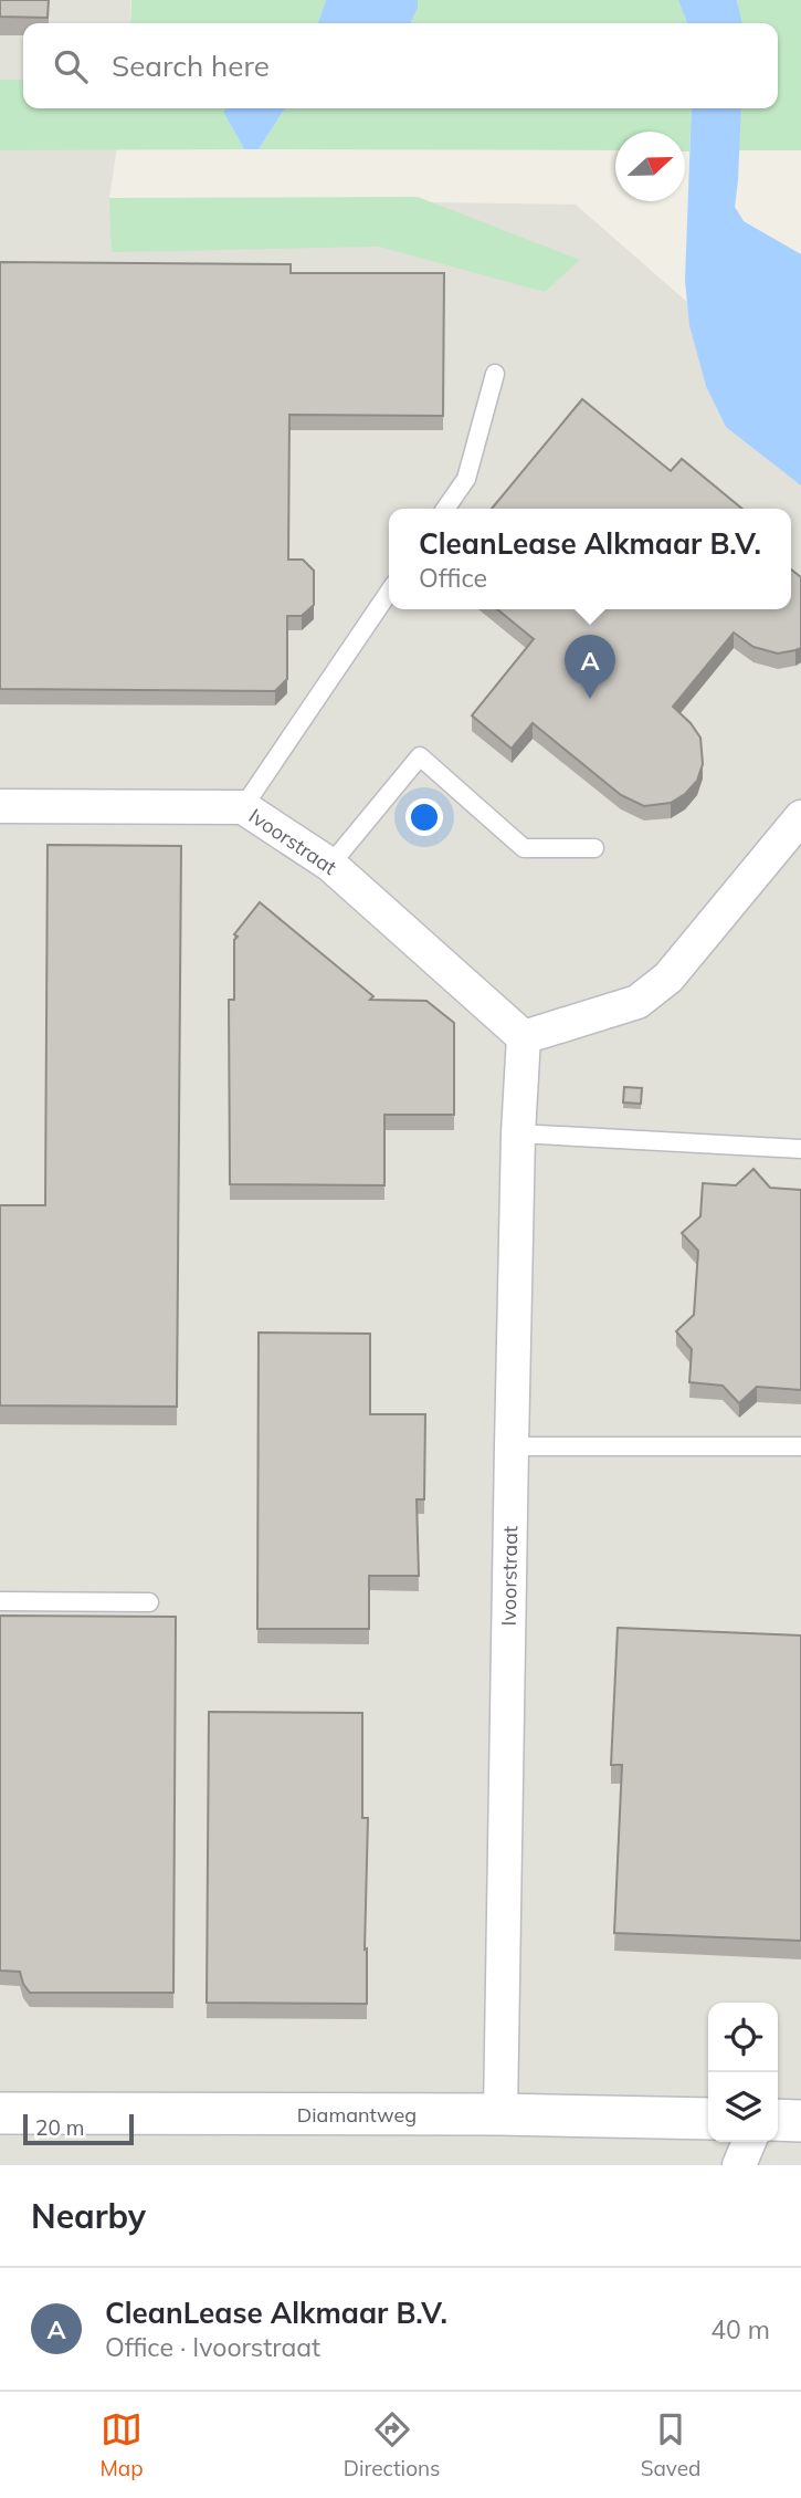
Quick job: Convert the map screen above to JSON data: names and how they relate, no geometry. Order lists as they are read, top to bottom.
{
  "streets": {
    "street": ["Ivoorstraat", "Diamantweg"]
  },
  "crossings": [
    ["Ivoorstraat", "Diamantweg"]
  ],
  "scale_bar": "20 m",
  "north": "right",
  "page": {
    "search": "Search here",
    "popup": ["CleanLease Alkmaar B.V.", "Office"],
    "pins": "A",
    "scale": "20 m",
    "heading": "Nearby",
    "list": [
      {
        "mark": "A",
        "name": "CleanLease Alkmaar B.V.",
        "note": "Office · Ivoorstraat",
        "value": "40 m"
      }
    ],
    "nav": ["Map", "Directions", "Saved"]
  }
}
